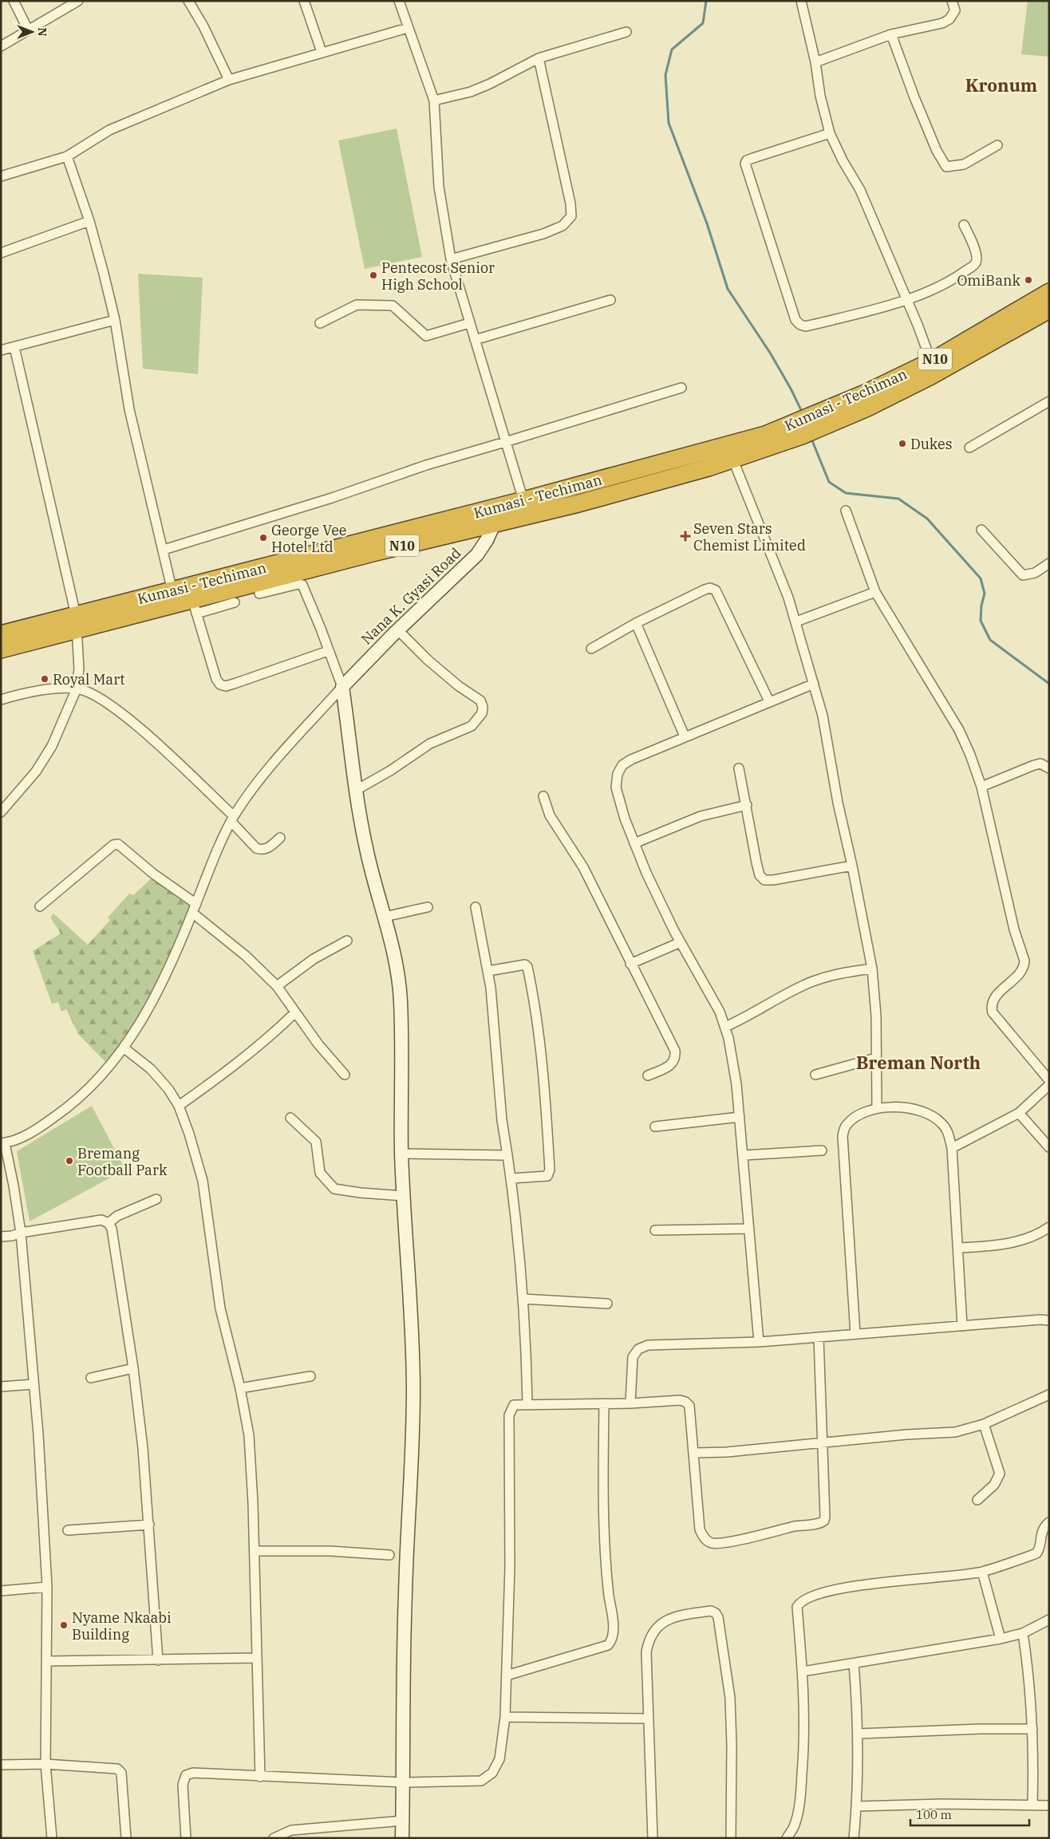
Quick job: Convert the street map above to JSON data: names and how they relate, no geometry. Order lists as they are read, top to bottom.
{
  "streets": {
    "highway": ["N10", "Kumasi - Techiman"],
    "street": ["Nana K. Gyasi Road"]
  },
  "crossings": [
    ["N10", "Kumasi - Techiman"],
    ["N10", "Nana K. Gyasi Road"]
  ],
  "districts": ["Kronum", "Breman North"],
  "places": {
    "other": [
      "Pentecost Senior High School",
      "OmiBank",
      "Dukes",
      "George Vee Hotel Ltd",
      "Royal Mart",
      "Bremang Football Park",
      "Nyame Nkaabi Building"
    ],
    "health": ["Seven Stars Chemist Limited"]
  },
  "scale_bar": "100 m",
  "north": "right"
}
